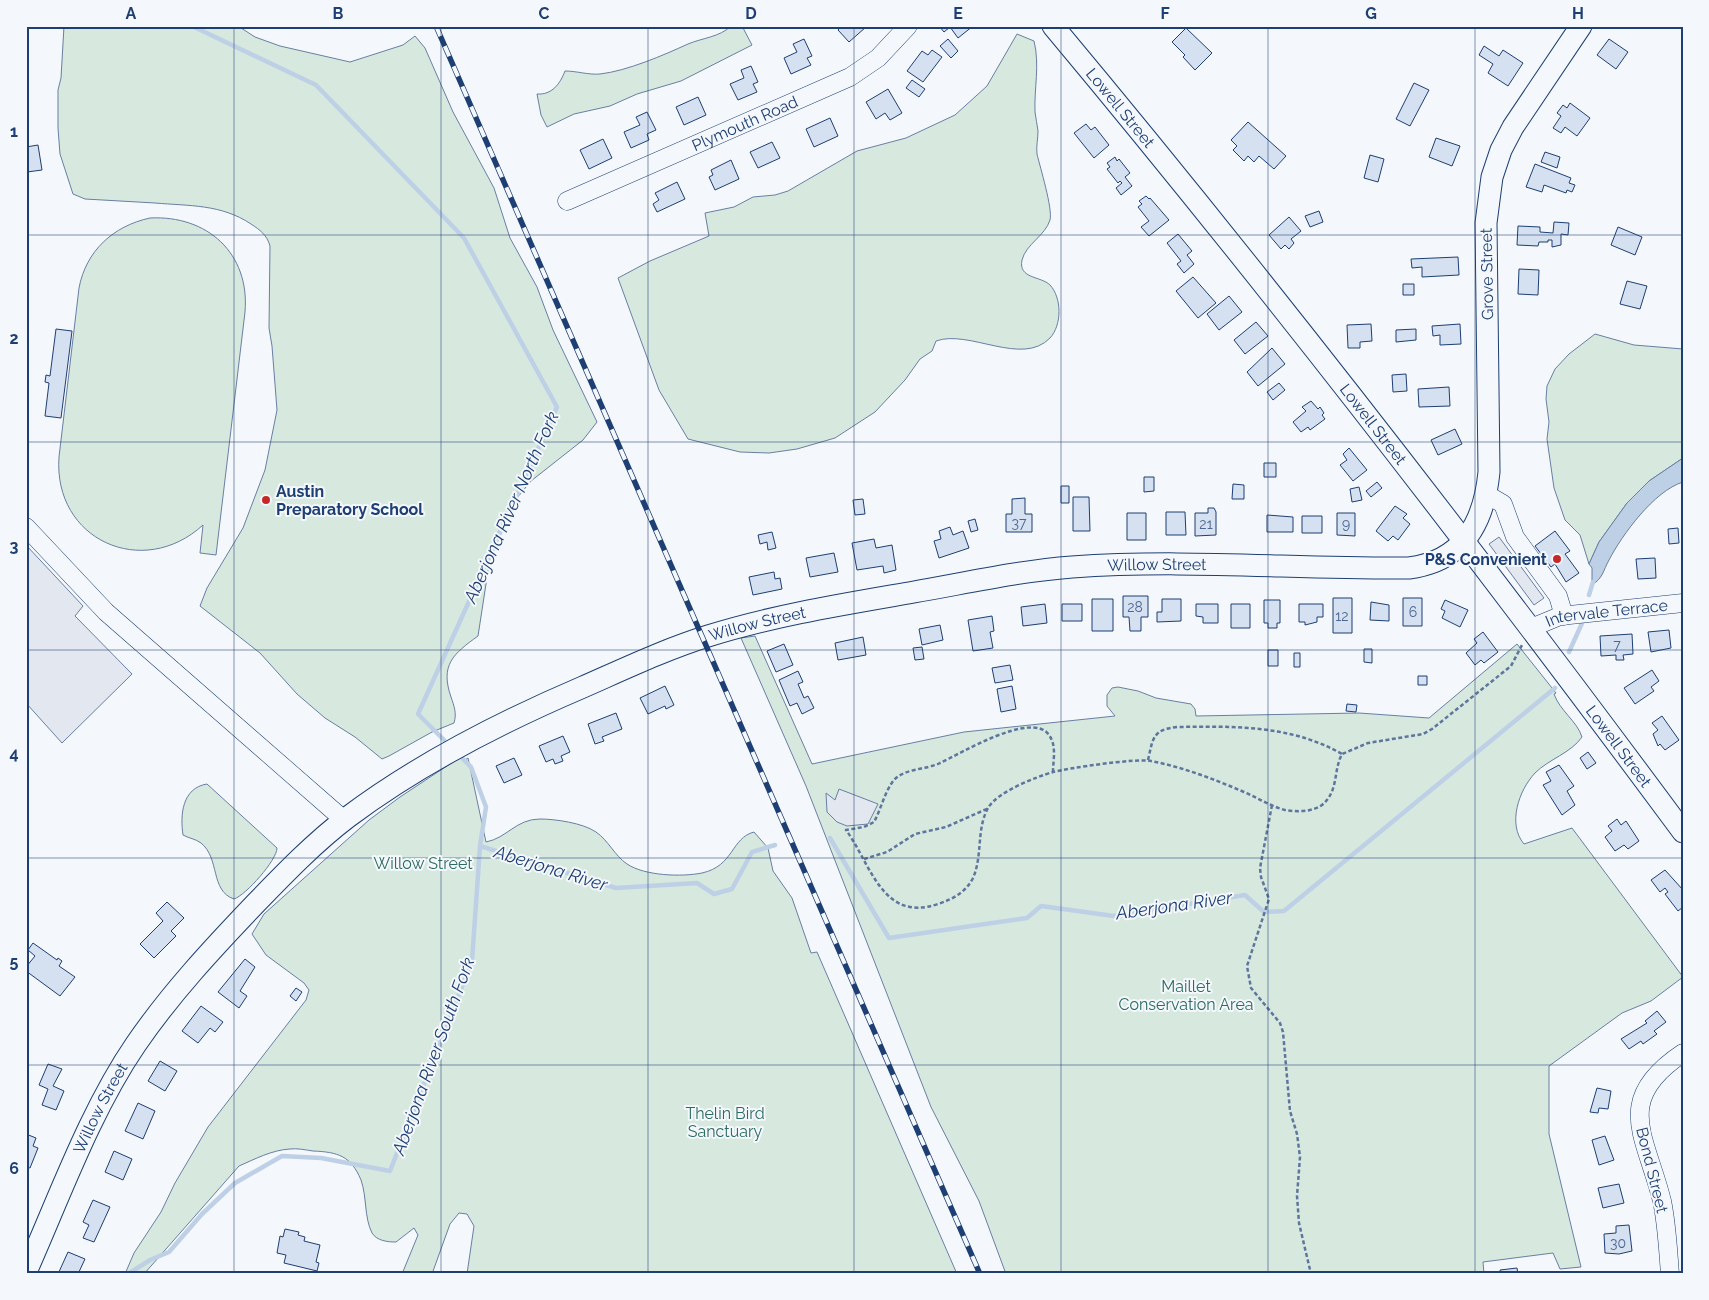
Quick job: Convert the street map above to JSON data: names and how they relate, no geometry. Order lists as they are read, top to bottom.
{
  "streets": {
    "main road": ["Lowell Street", "Grove Street", "Willow Street"],
    "street": ["Plymouth Road", "Intervale Terrace", "Bond Street"]
  },
  "crossings": [
    ["Lowell Street", "Grove Street"],
    ["Lowell Street", "Willow Street"],
    ["Lowell Street", "Intervale Terrace"],
    ["Grove Street", "Willow Street"]
  ],
  "water": ["Aberjona River North Fork", "Aberjona River", "Aberjona River South Fork"],
  "parks": ["Willow Street", "Maillet Conservation Area", "Thelin Bird Sanctuary"],
  "places": ["Austin Preparatory School", "P&S Convenient"],
  "house_numbers": [
    "37",
    "21",
    "9",
    "28",
    "6",
    "12",
    "7",
    "30"
  ],
  "grid": {
    "columns": [
      "A",
      "B",
      "C",
      "D",
      "E",
      "F",
      "G",
      "H"
    ],
    "rows": [
      "1",
      "2",
      "3",
      "4",
      "5",
      "6"
    ]
  }
}
